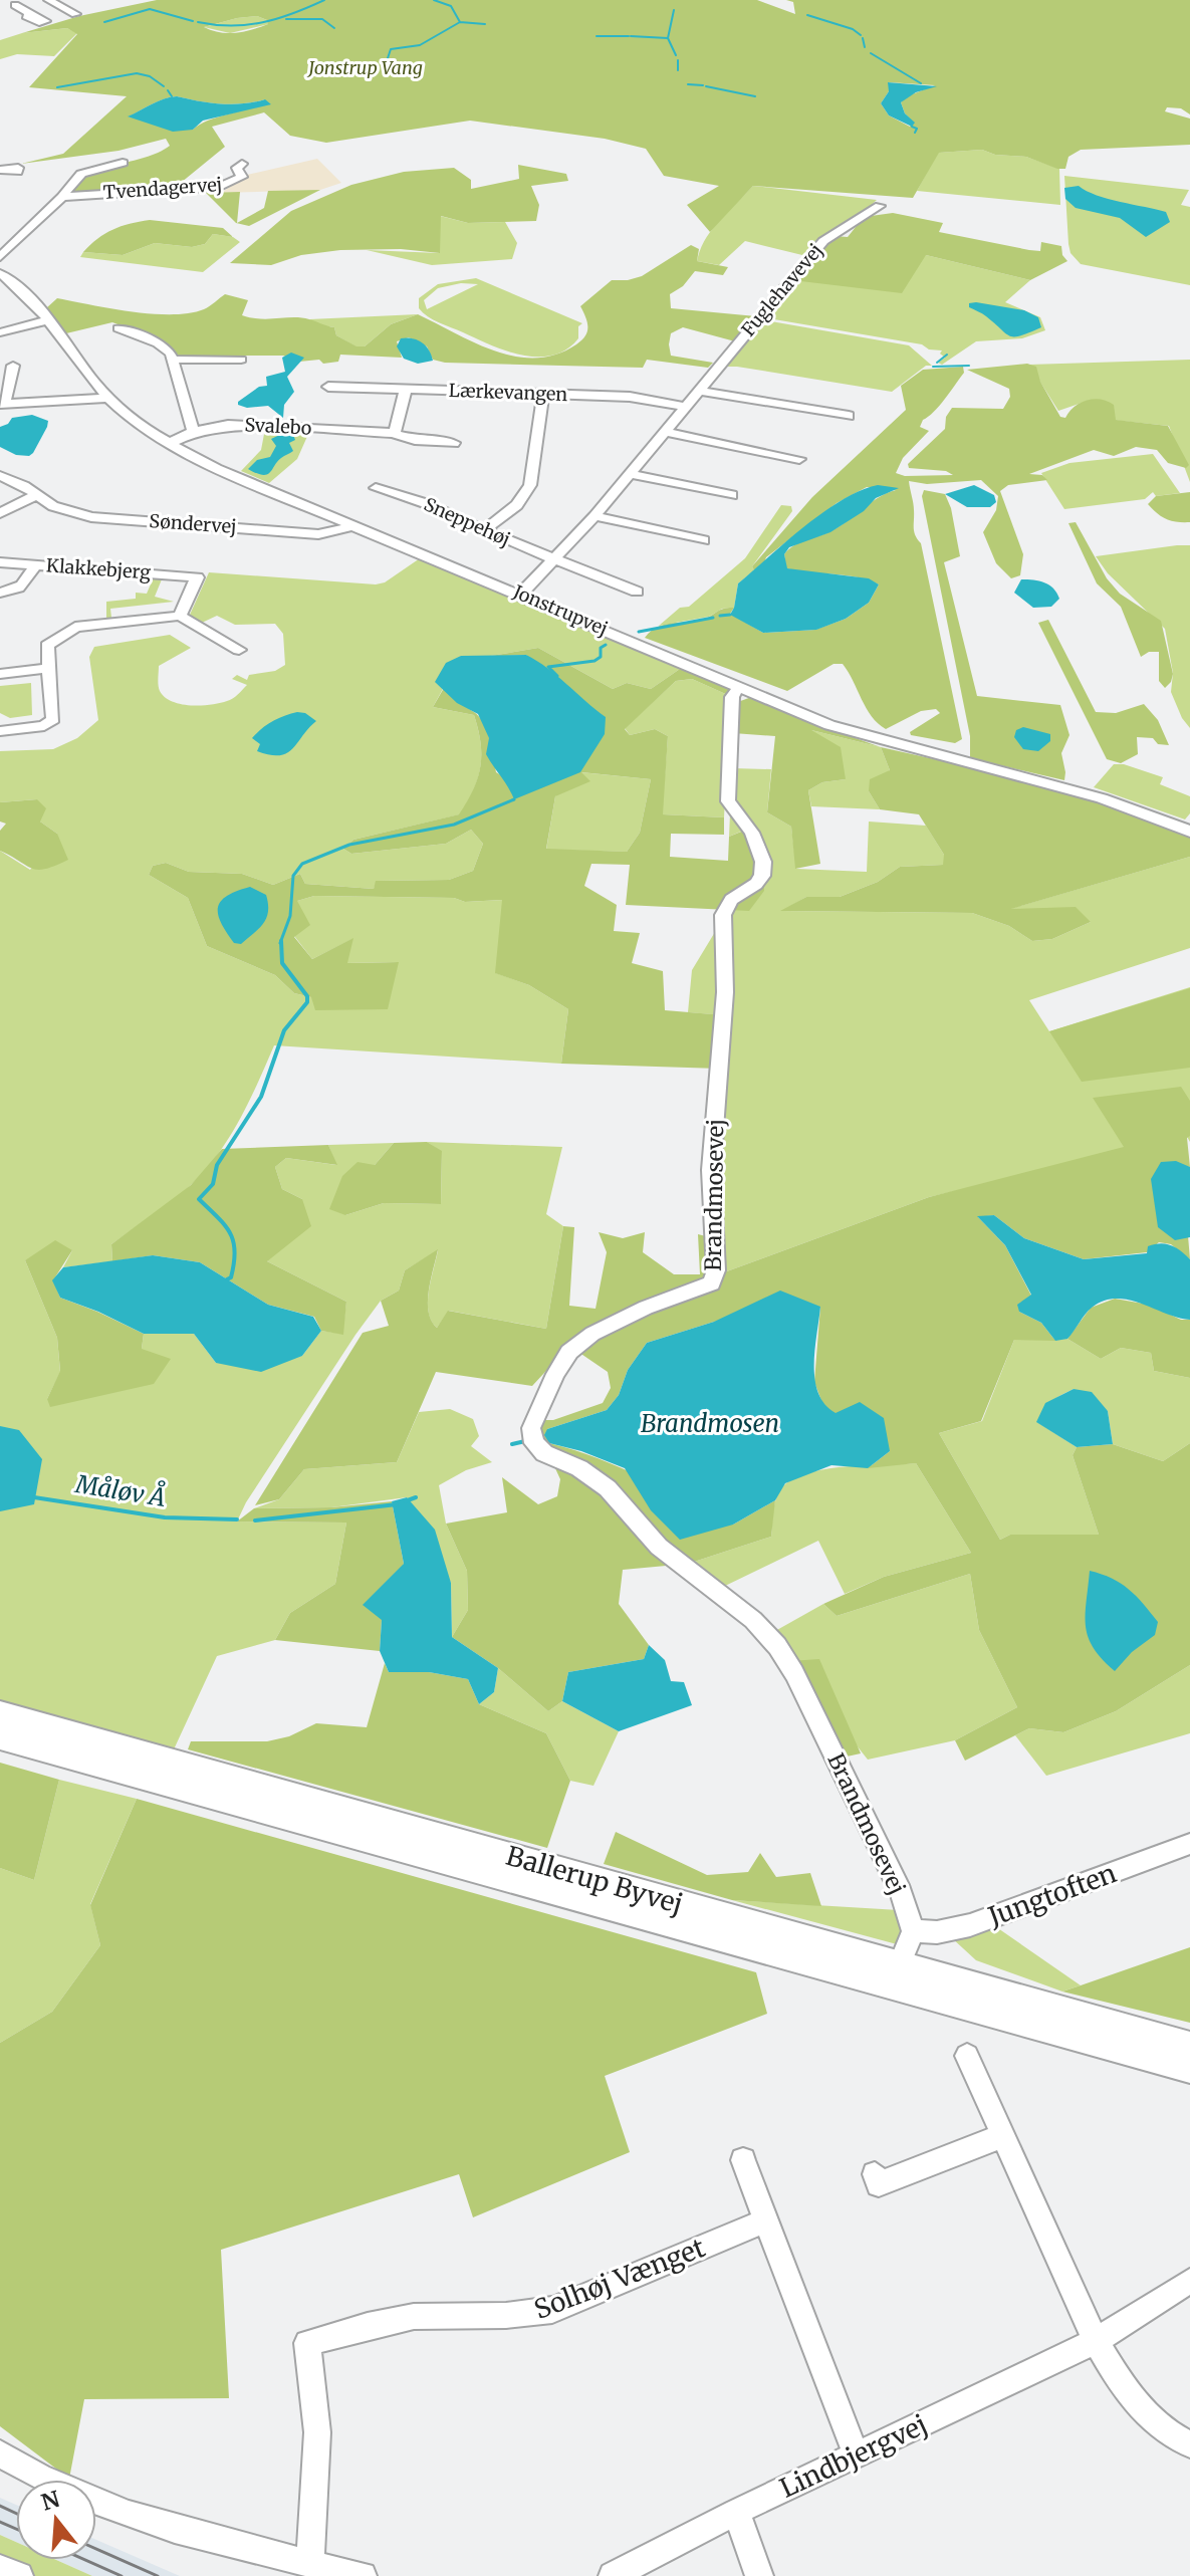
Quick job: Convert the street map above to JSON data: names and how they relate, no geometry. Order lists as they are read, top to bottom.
{
  "streets": {
    "main road": ["Ballerup Byvej"],
    "street": [
      "Tvendagervej",
      "Fuglehavevej",
      "Lærkevangen",
      "Svalebo",
      "Sneppehøj",
      "Søndervej",
      "Klakkebjerg",
      "Jonstrupvej",
      "Brandmosevej",
      "Jungtoften",
      "Solhøj Vænget",
      "Lindbjergvej"
    ]
  },
  "crossings": [
    ["Fuglehavevej", "Lærkevangen"],
    ["Fuglehavevej", "Sneppehøj"],
    ["Fuglehavevej", "Jonstrupvej"],
    ["Svalebo", "Jonstrupvej"],
    ["Søndervej", "Jonstrupvej"],
    ["Jonstrupvej", "Brandmosevej"],
    ["Brandmosevej", "Jungtoften"]
  ],
  "water": ["Brandmosen", "Måløv Å"],
  "parks": ["Jonstrup Vang"],
  "north": "top"
}
